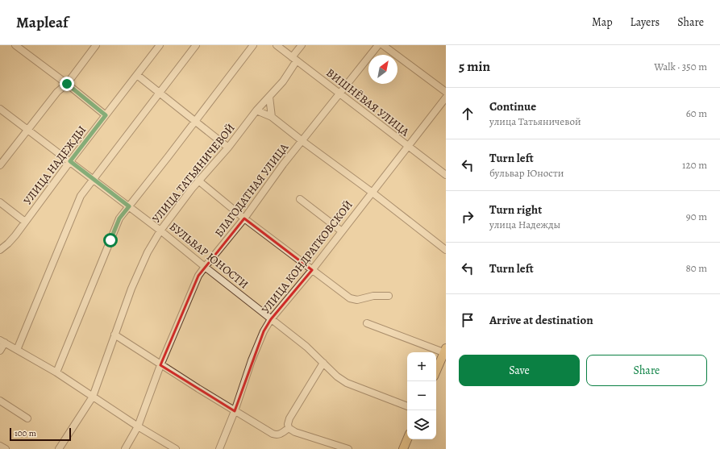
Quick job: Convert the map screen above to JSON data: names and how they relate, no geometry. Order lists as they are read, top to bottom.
{
  "streets": {
    "street": [
      "ВИШНЁВАЯ УЛИЦА",
      "УЛИЦА НАДЕЖДЫ",
      "УЛИЦА ТАТЬЯНИЧЕВОЙ",
      "БЛАГОДАТНАЯ УЛИЦА",
      "БУЛЬВАР ЮНОСТИ",
      "УЛИЦА КОНДРАТКОВСКОЙ"
    ]
  },
  "crossings": [
    ["ВИШНЁВАЯ УЛИЦА", "УЛИЦА ТАТЬЯНИЧЕВОЙ"],
    ["ВИШНЁВАЯ УЛИЦА", "БЛАГОДАТНАЯ УЛИЦА"],
    ["ВИШНЁВАЯ УЛИЦА", "УЛИЦА КОНДРАТКОВСКОЙ"],
    ["УЛИЦА НАДЕЖДЫ", "БУЛЬВАР ЮНОСТИ"],
    ["УЛИЦА ТАТЬЯНИЧЕВОЙ", "БУЛЬВАР ЮНОСТИ"],
    ["БЛАГОДАТНАЯ УЛИЦА", "БУЛЬВАР ЮНОСТИ"],
    ["БУЛЬВАР ЮНОСТИ", "УЛИЦА КОНДРАТКОВСКОЙ"]
  ],
  "scale_bar": "100 m",
  "north": "top right",
  "page": {
    "header": "Mapleaf",
    "nav": ["Map", "Layers", "Share"],
    "heading": ["5 min", "Walk · 350 m"],
    "list": [
      ["Continue", "улица Татьяничевой", "60 m"],
      ["Turn left", "бульвар Юности", "120 m"],
      ["Turn right", "улица Надежды", "90 m"],
      ["Turn left", "80 m"],
      "Arrive at destination"
    ],
    "buttons": ["Save", "Share"],
    "map_buttons": ["+", "−"],
    "scale": "100 m"
  }
}
